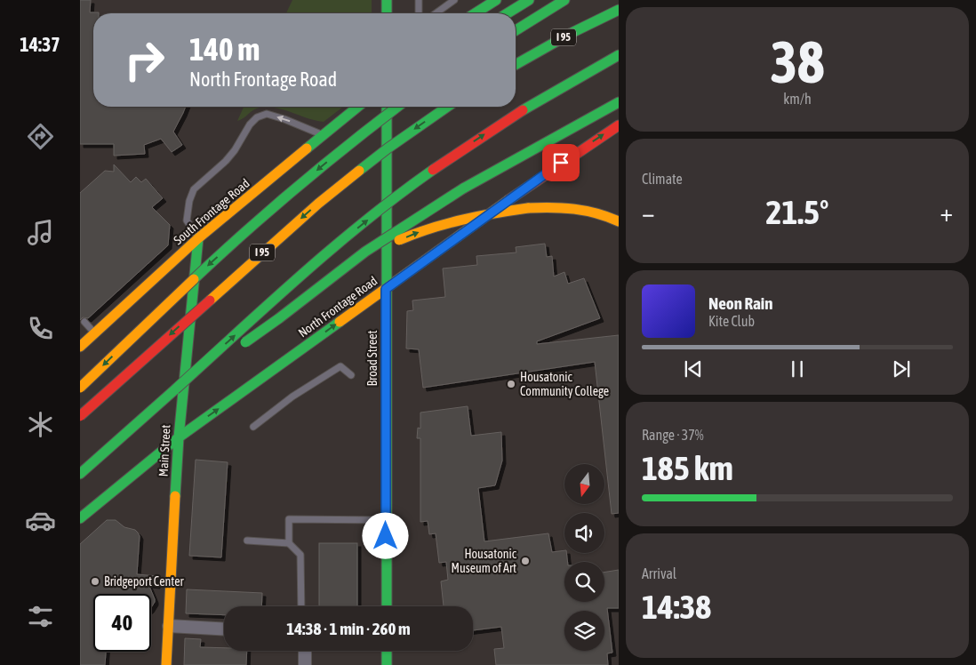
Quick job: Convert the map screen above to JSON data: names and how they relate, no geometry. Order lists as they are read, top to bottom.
{
  "streets": {
    "main road": [
      "I 95",
      "South Frontage Road",
      "North Frontage Road",
      "Broad Street",
      "Main Street"
    ]
  },
  "crossings": [
    ["South Frontage Road", "Main Street"],
    ["North Frontage Road", "Broad Street"],
    ["North Frontage Road", "Main Street"]
  ],
  "places": ["Housatonic Community College", "Housatonic Museum of Art", "Bridgeport Center"],
  "north": "bottom",
  "page": {
    "tabs": "14:37",
    "tile": [
      ["38", "km/h"],
      "Climate",
      ["Range · 37%", "185 km"],
      ["Arrival", "14:38"]
    ],
    "turn": ["140 m", "North Frontage Road"],
    "heat": ["−", "21.5°", "+"],
    "song": ["Neon Rain", "Kite Club"],
    "limit": "40",
    "trip": "14:38 · 1 min · 260 m"
  }
}
